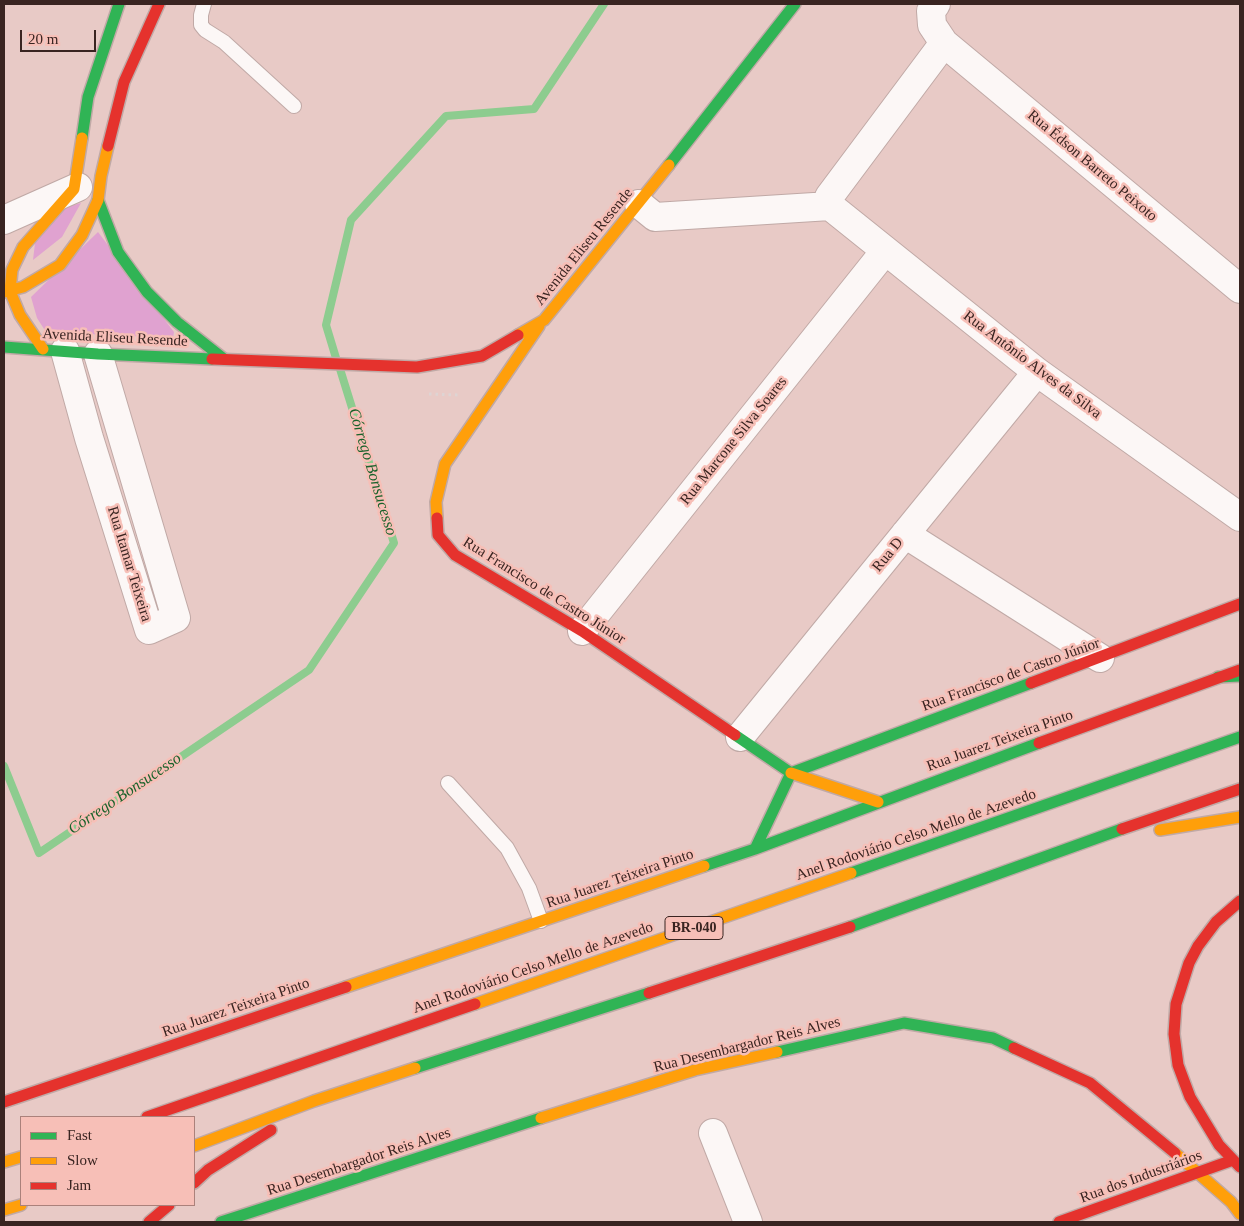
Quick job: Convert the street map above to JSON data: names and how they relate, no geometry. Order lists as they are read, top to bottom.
{
  "streets": {
    "main road": [
      "Avenida Eliseu Resende",
      "Rua Itamar Teixeira",
      "Rua Francisco de Castro Júnior",
      "Rua Juarez Teixeira Pinto",
      "Anel Rodoviário Celso Mello de Azevedo",
      "BR-040",
      "Rua Desembargador Reis Alves",
      "Rua dos Industriários"
    ],
    "street": [
      "Rua Édson Barreto Peixoto",
      "Rua Antônio Alves da Silva",
      "Rua Marcone Silva Soares",
      "Rua D"
    ]
  },
  "crossings": [
    ["Avenida Eliseu Resende", "Rua Itamar Teixeira"],
    ["Avenida Eliseu Resende", "Rua Francisco de Castro Júnior"],
    ["Rua Antônio Alves da Silva", "Rua Marcone Silva Soares"],
    ["Rua Antônio Alves da Silva", "Rua D"],
    ["Rua Marcone Silva Soares", "Rua Francisco de Castro Júnior"],
    ["Rua D", "Rua Francisco de Castro Júnior"],
    ["Rua Desembargador Reis Alves", "Rua dos Industriários"]
  ],
  "water": ["Córrego Bonsucesso"],
  "legend": ["Fast", "Slow", "Jam"],
  "scale_bar": "20 m"
}
